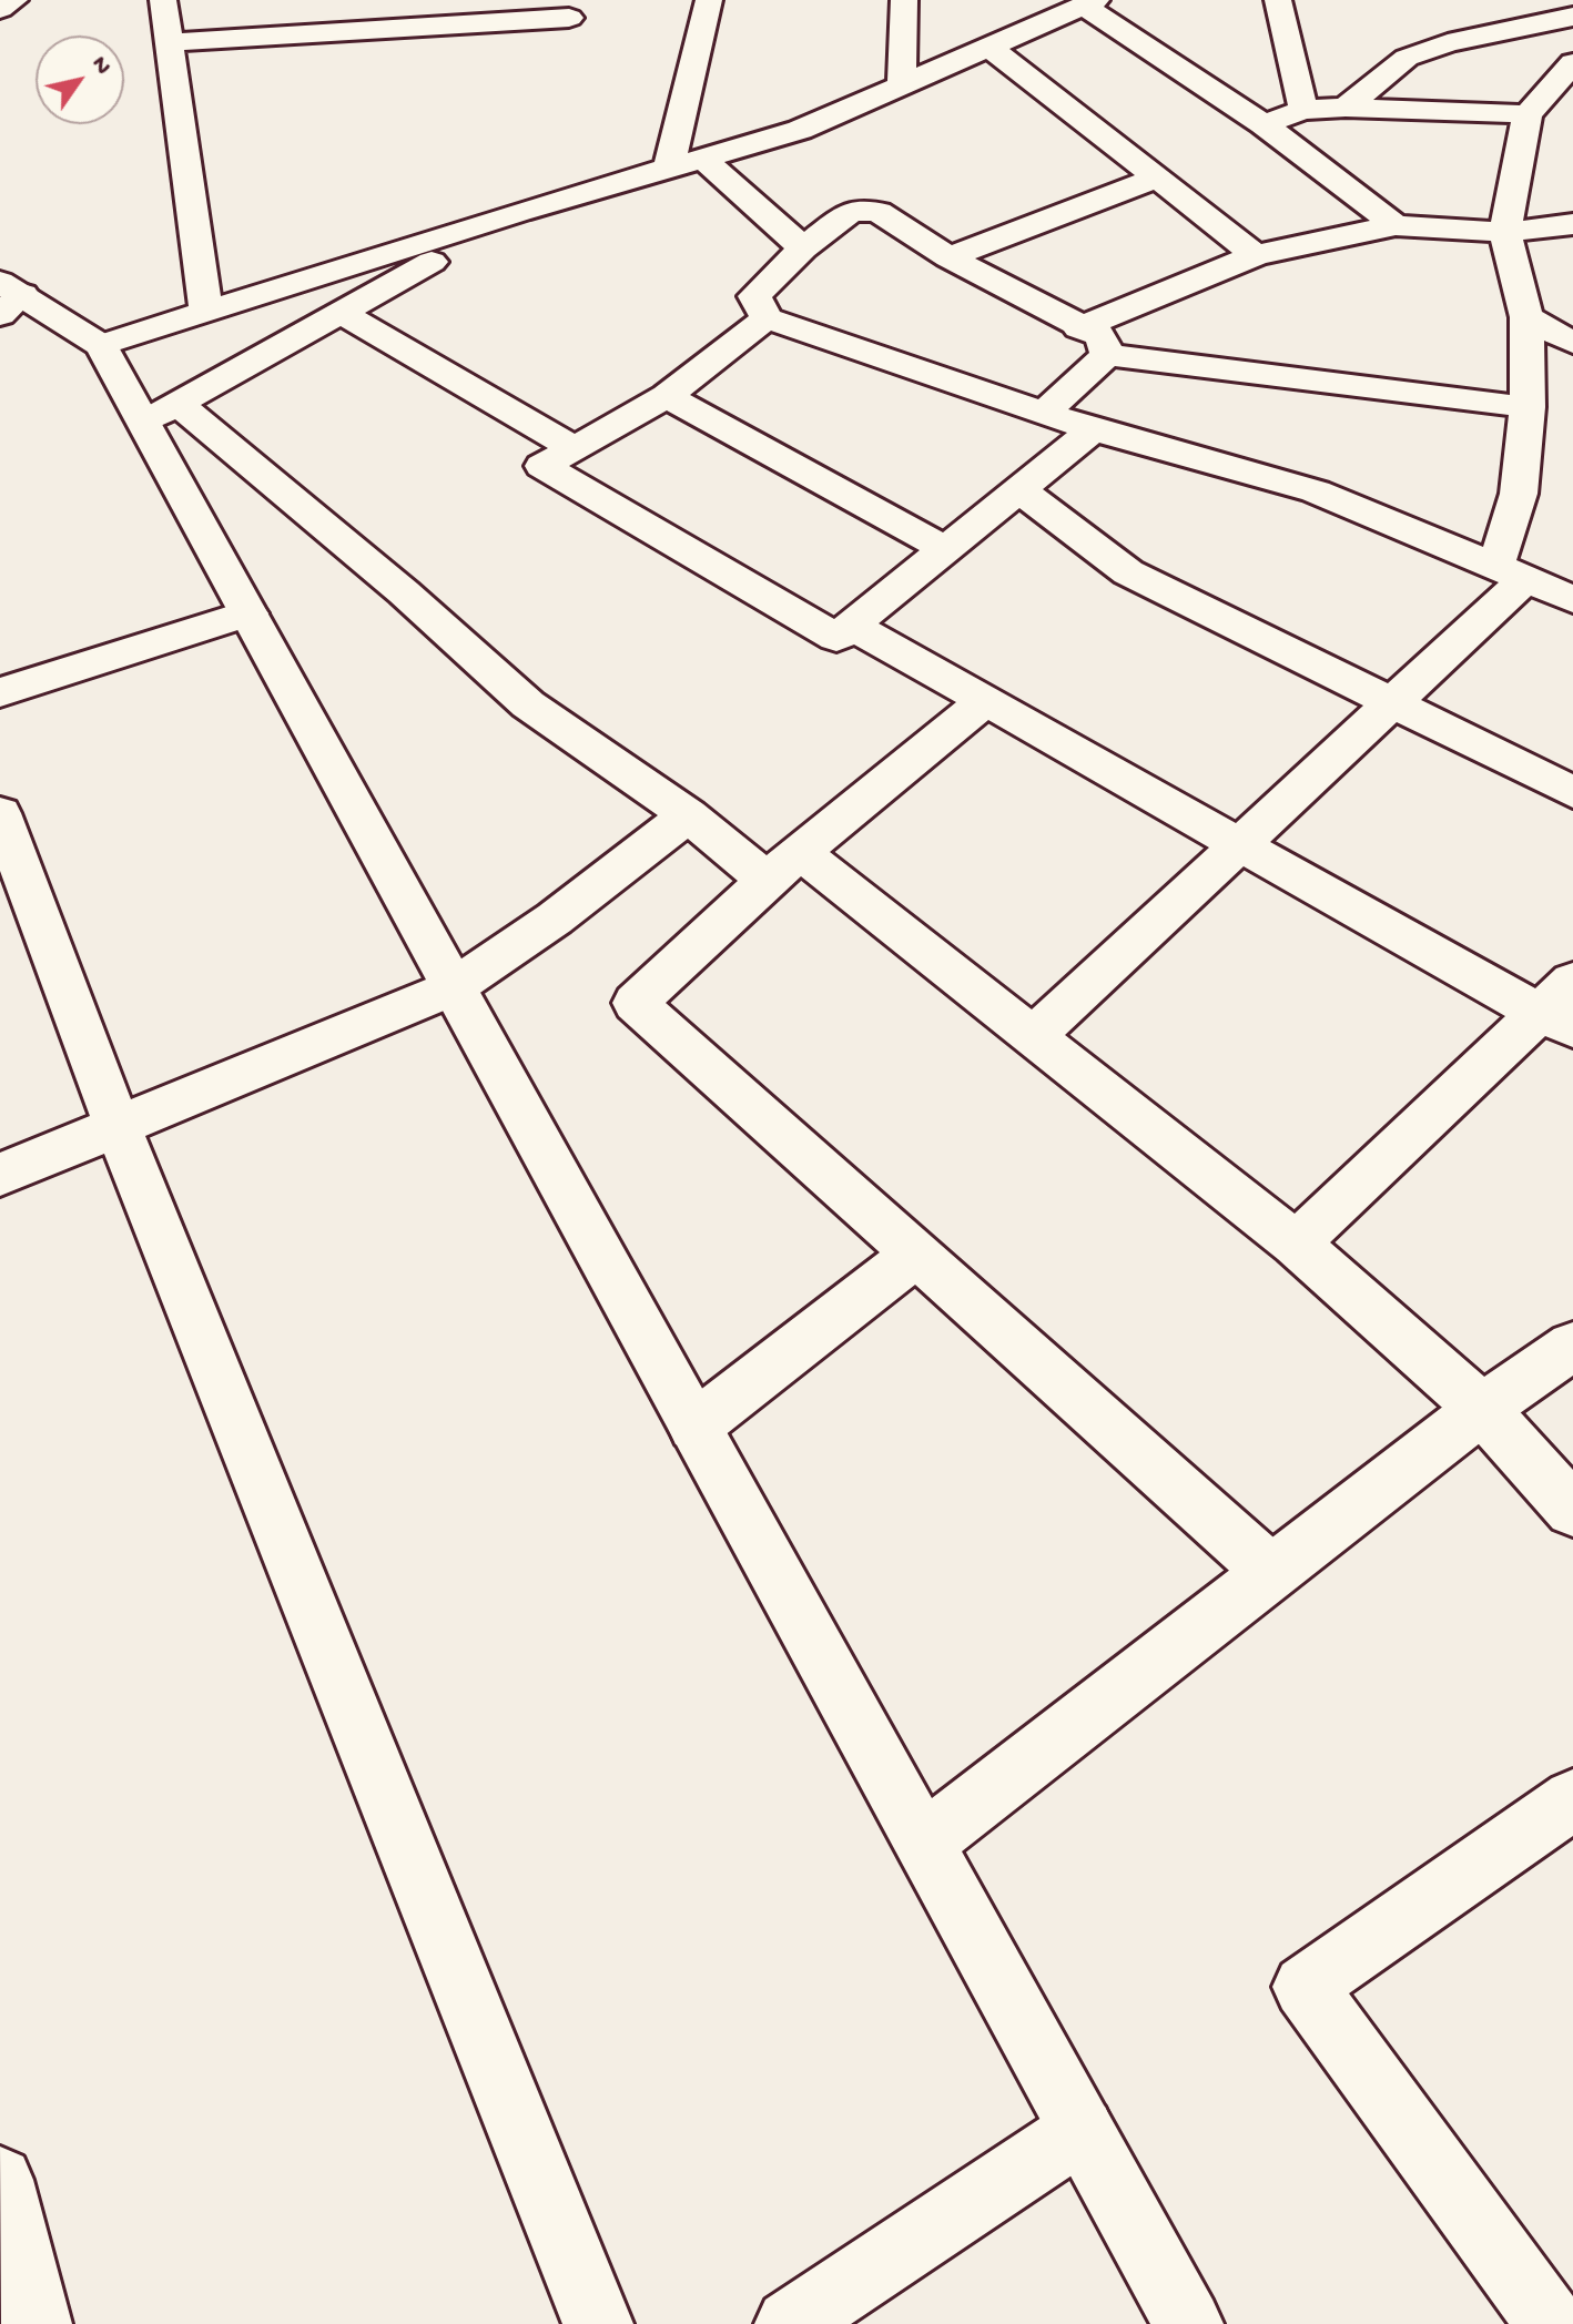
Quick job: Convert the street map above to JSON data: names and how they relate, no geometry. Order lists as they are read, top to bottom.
{
  "north": "top right"
}
